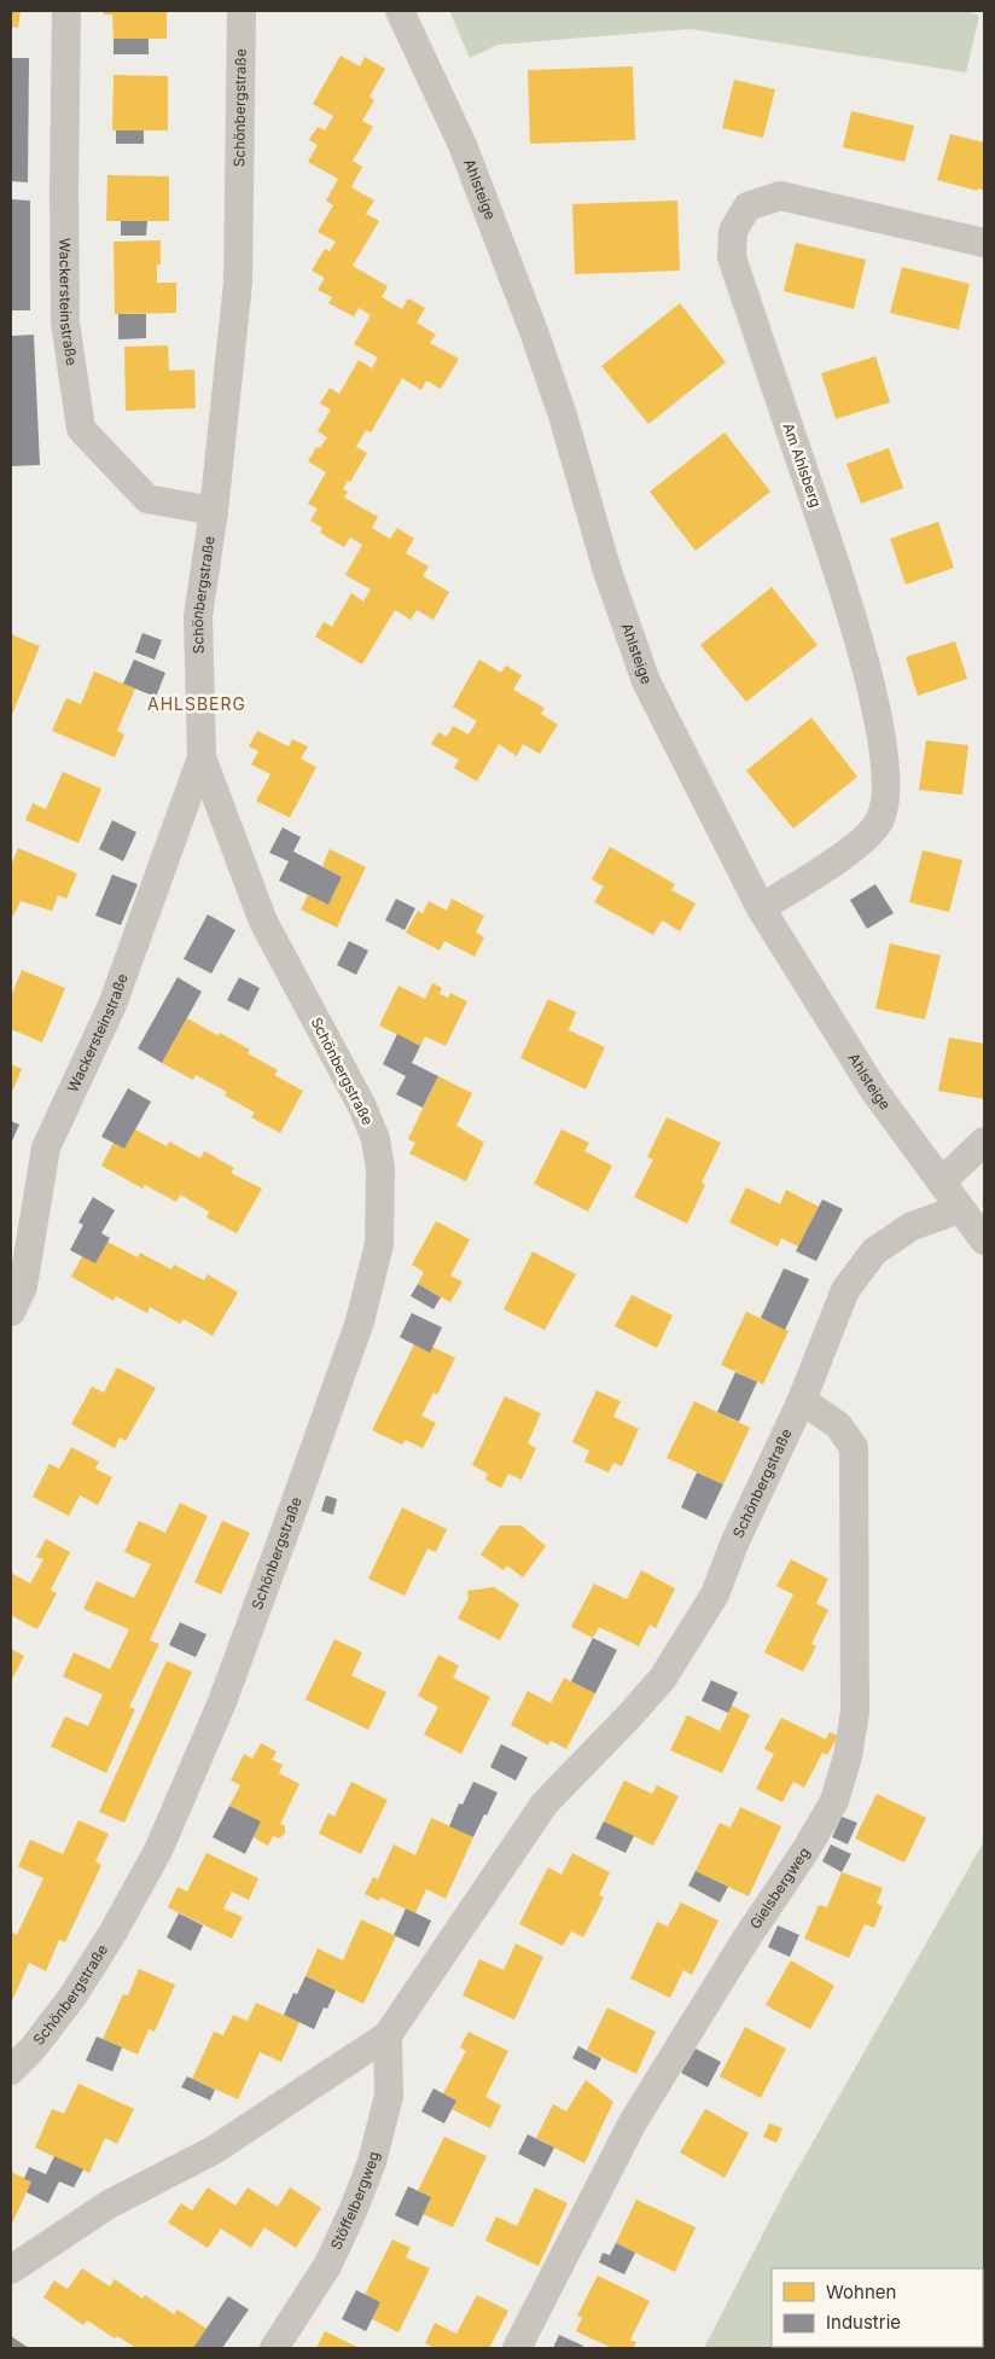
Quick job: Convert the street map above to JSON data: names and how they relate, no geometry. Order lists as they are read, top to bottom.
{
  "streets": {
    "street": [
      "Schönbergstraße",
      "Ahlsteige",
      "Wackersteinstraße",
      "Am Ahlsberg",
      "Gielsbergweg",
      "Stöffelbergweg"
    ]
  },
  "crossings": [
    ["Schönbergstraße", "Ahlsteige"],
    ["Schönbergstraße", "Wackersteinstraße"],
    ["Schönbergstraße", "Gielsbergweg"],
    ["Schönbergstraße", "Stöffelbergweg"],
    ["Ahlsteige", "Am Ahlsberg"]
  ],
  "districts": ["AHLSBERG"],
  "legend": ["Wohnen", "Industrie"]
}
